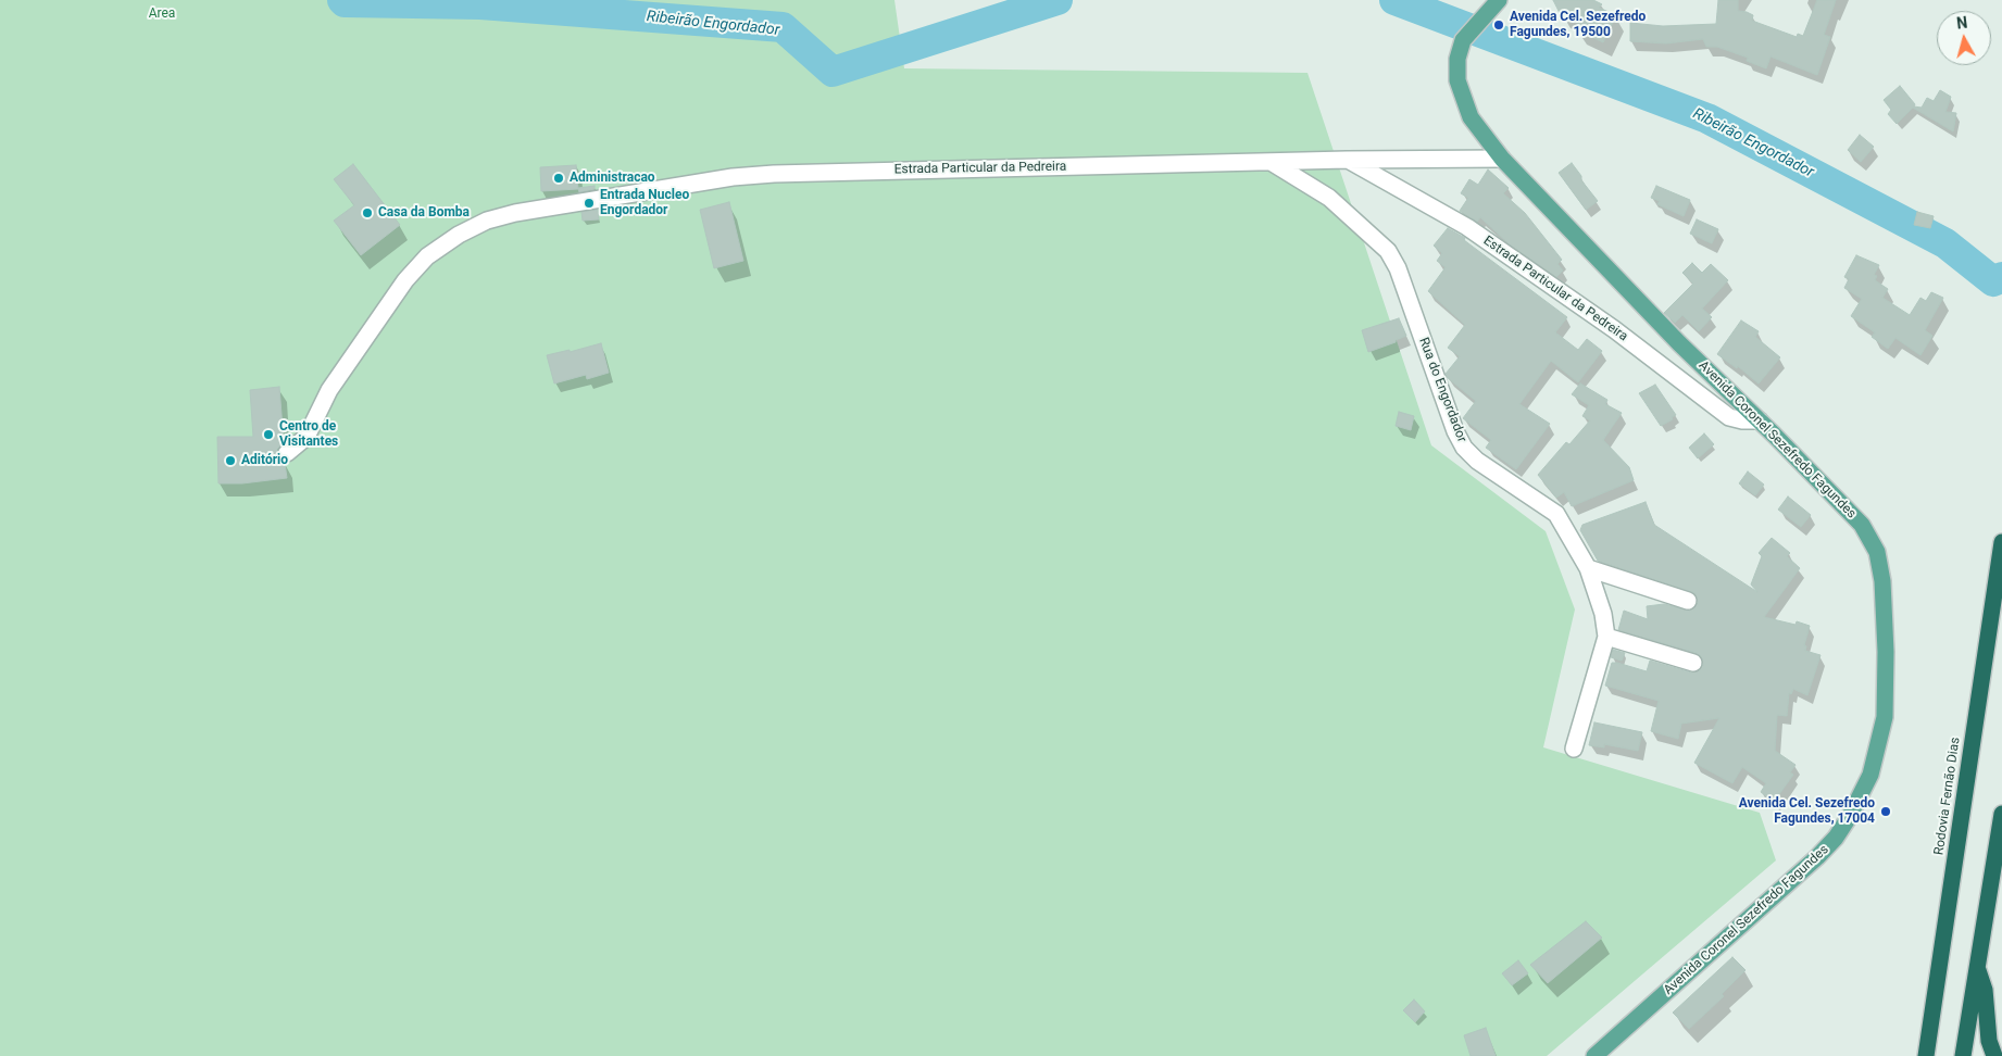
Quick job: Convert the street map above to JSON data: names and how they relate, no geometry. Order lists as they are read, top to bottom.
{
  "streets": {
    "highway": ["Rodovia Fernão Dias"],
    "main road": ["Avenida Coronel Sezefredo Fagundes"],
    "street": ["Estrada Particular da Pedreira", "Rua do Engordador"]
  },
  "crossings": [
    ["Estrada Particular da Pedreira", "Rua do Engordador"],
    ["Estrada Particular da Pedreira", "Avenida Coronel Sezefredo Fagundes"]
  ],
  "water": ["Ribeirão Engordador"],
  "parks": ["Area"],
  "places": [
    "Avenida Cel. Sezefredo Fagundes, 19500",
    "Administracao",
    "Entrada Nucleo Engordador",
    "Casa da Bomba",
    "Centro de Visitantes",
    "Aditório",
    "Avenida Cel. Sezefredo Fagundes, 17004"
  ],
  "north": "top"
}
